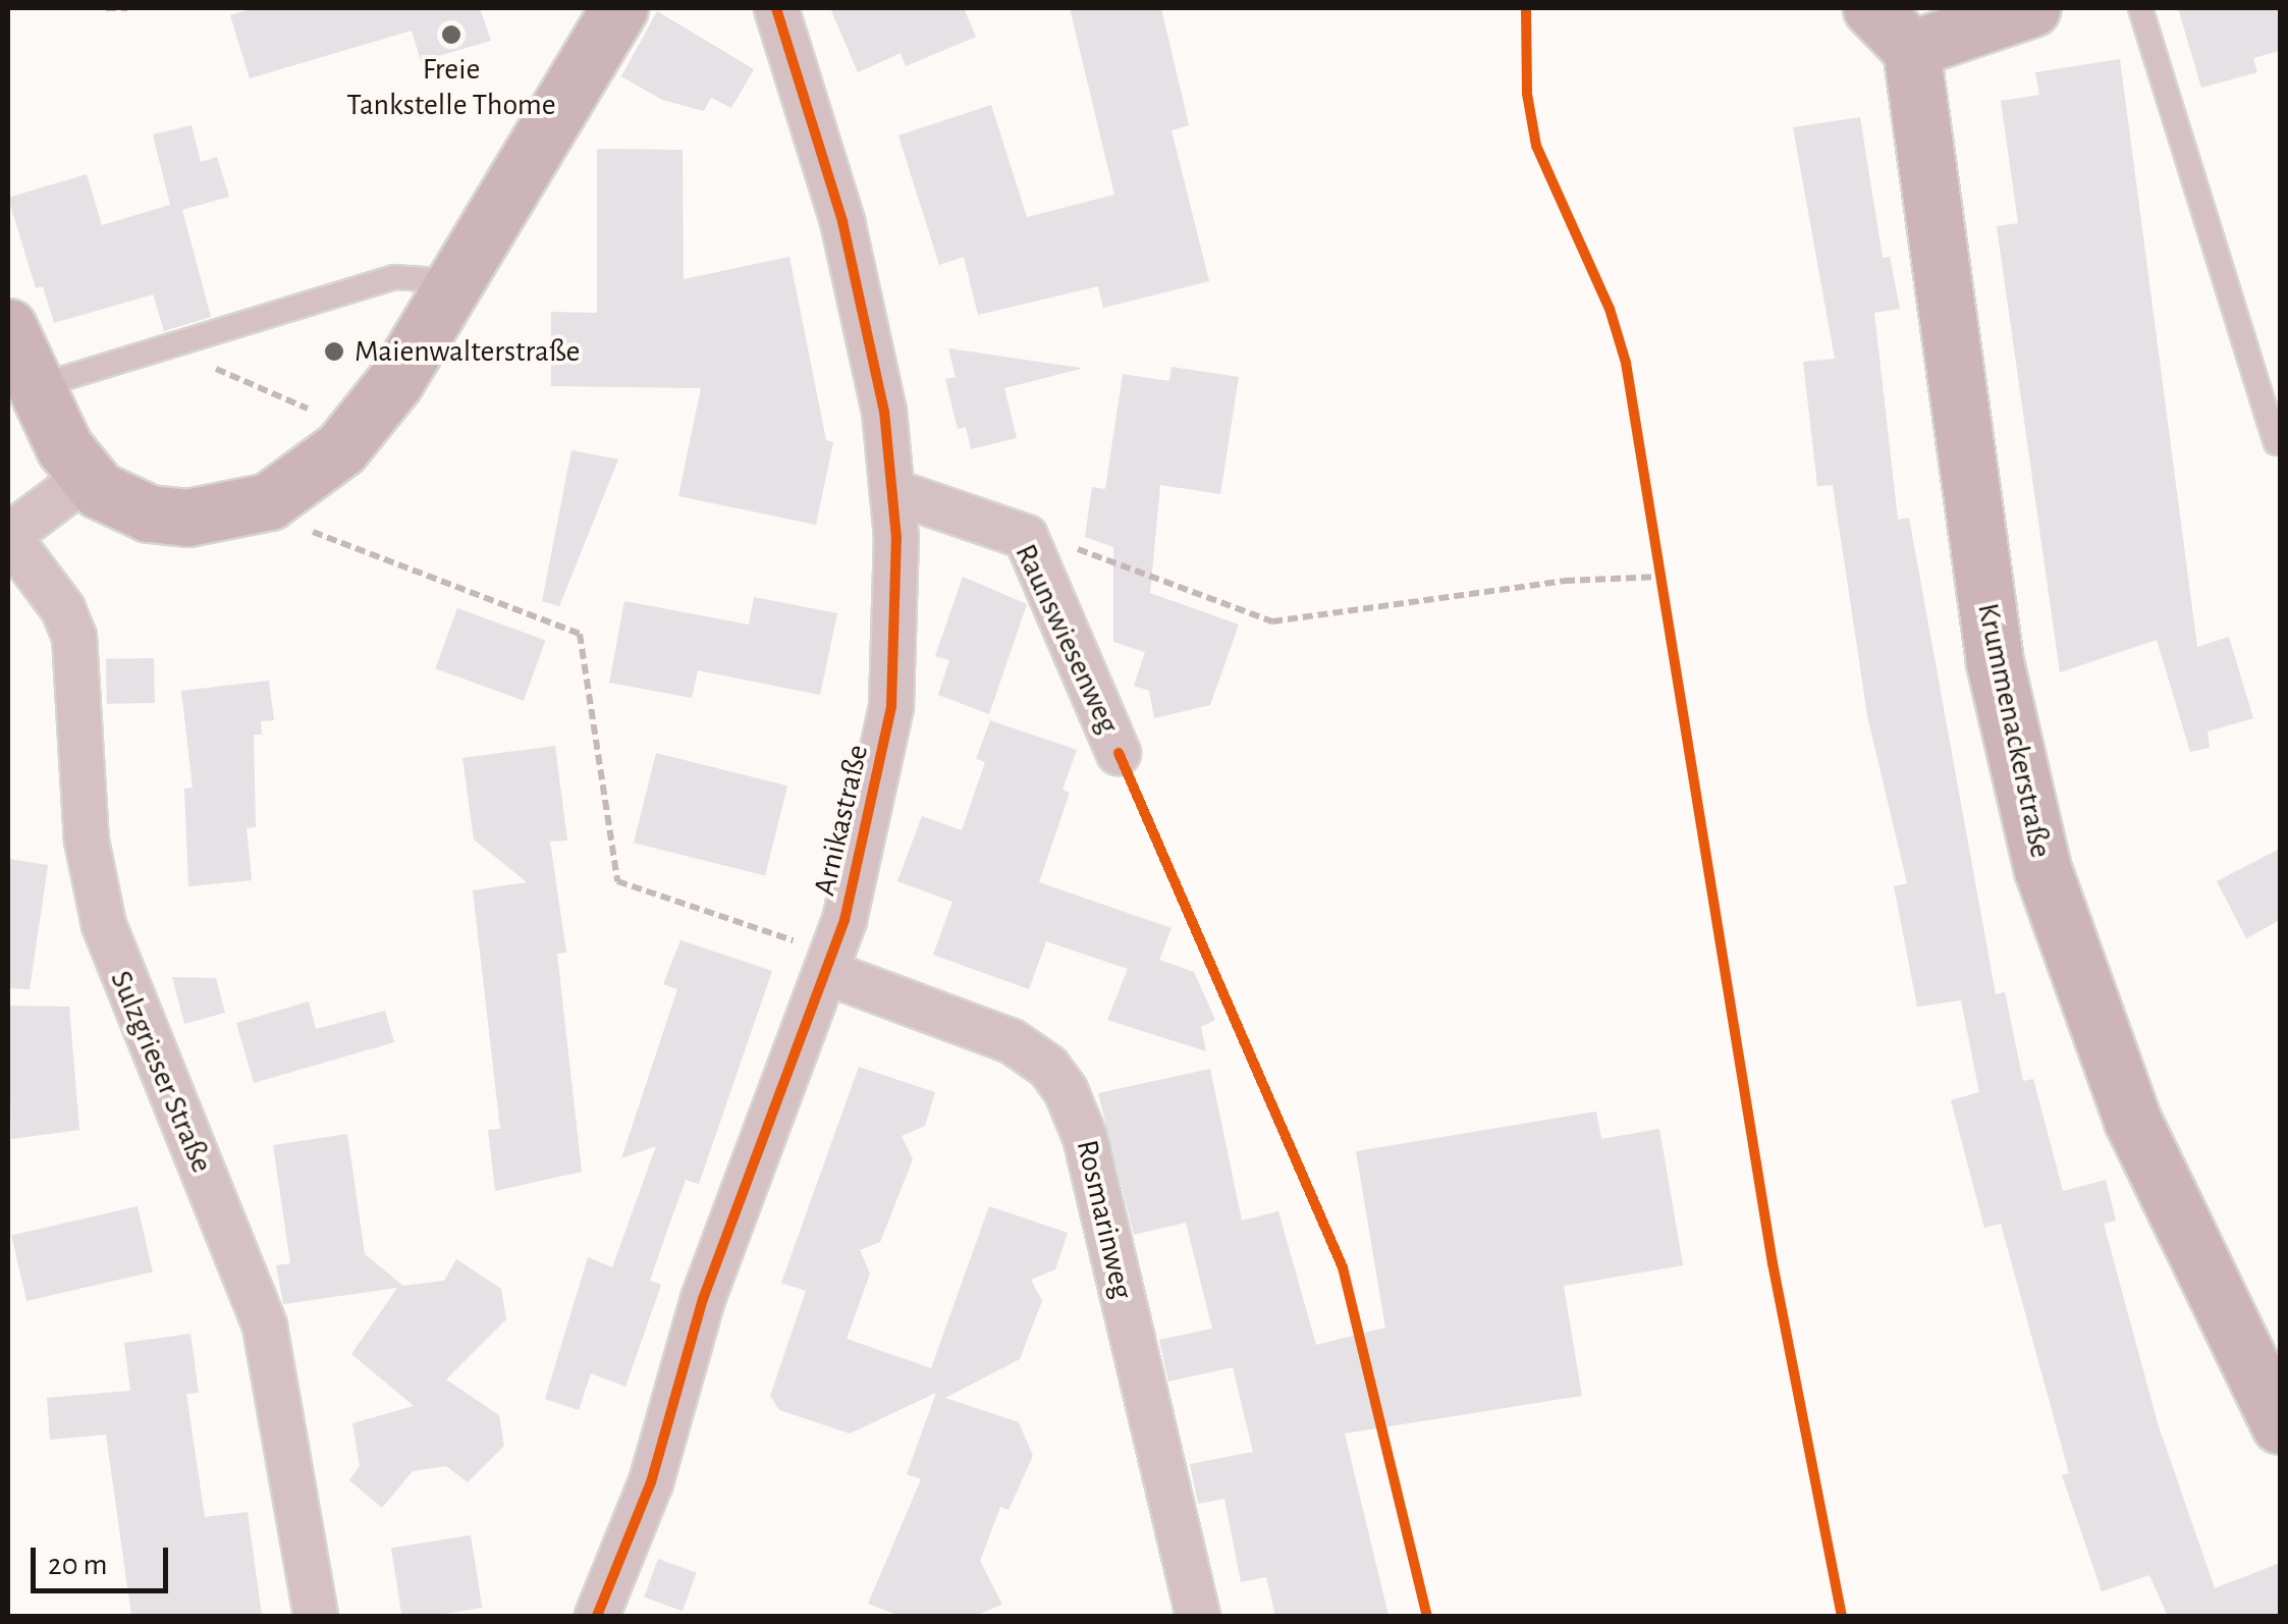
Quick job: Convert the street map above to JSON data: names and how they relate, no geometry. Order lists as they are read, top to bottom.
{
  "streets": {
    "main road": ["Krummenackerstraße"],
    "street": [
      "Raunswiesenweg",
      "Arnikastraße",
      "Sulzgrieser Straße",
      "Rosmarinweg"
    ]
  },
  "crossings": [
    ["Raunswiesenweg", "Arnikastraße"],
    ["Arnikastraße", "Rosmarinweg"]
  ],
  "places": ["Freie Tankstelle Thome", "Maienwalterstraße"],
  "scale_bar": "20 m"
}
